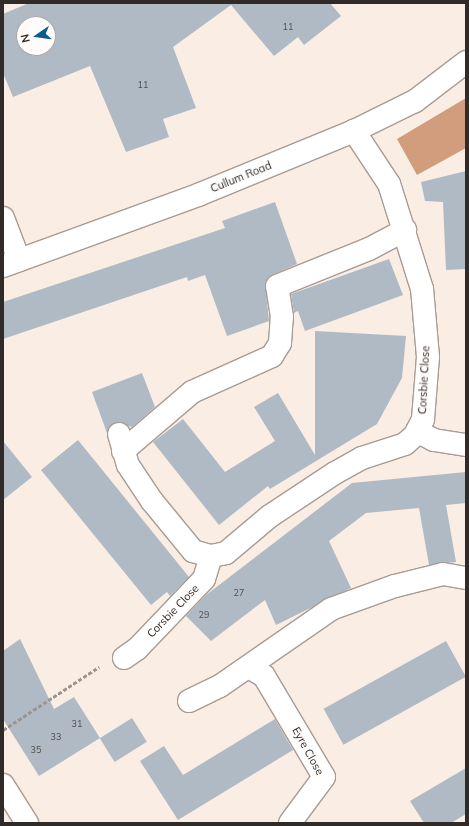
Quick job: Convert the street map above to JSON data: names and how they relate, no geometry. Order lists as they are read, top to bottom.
{
  "streets": {
    "street": ["Cullum Road", "Corsbie Close", "Eyre Close"]
  },
  "crossings": [
    ["Cullum Road", "Corsbie Close"]
  ],
  "house_numbers": [
    "11",
    "11",
    "27",
    "29",
    "31",
    "33",
    "35"
  ],
  "north": "left"
}
